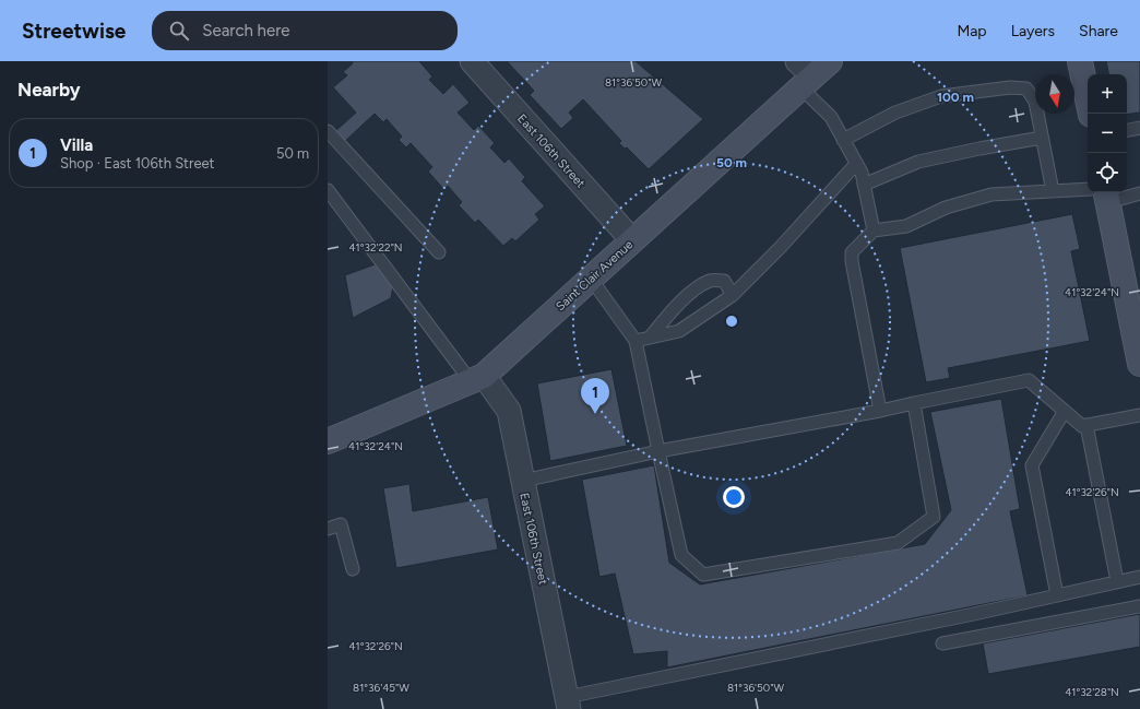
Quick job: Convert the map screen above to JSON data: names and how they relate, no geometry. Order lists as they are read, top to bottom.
{
  "streets": {
    "main road": ["Saint Clair Avenue"],
    "street": ["East 106th Street"]
  },
  "crossings": [
    ["East 106th Street", "Saint Clair Avenue"]
  ],
  "north": "bottom",
  "page": {
    "header": "Streetwise",
    "search": "Search here",
    "nav": ["Map", "Layers", "Share"],
    "heading": "Nearby",
    "map_buttons": ["+", "−"],
    "list": [
      {
        "mark": "1",
        "name": "Villa",
        "note": "Shop · East 106th Street",
        "value": "50 m"
      }
    ],
    "pins": "1"
  },
  "coordinates": [
    "81°36'50\"W",
    "41°32'22\"N",
    "41°32'24\"N",
    "41°32'26\"N",
    "81°36'45\"W",
    "41°32'28\"N"
  ],
  "rings": ["100 m", "50 m"]
}
